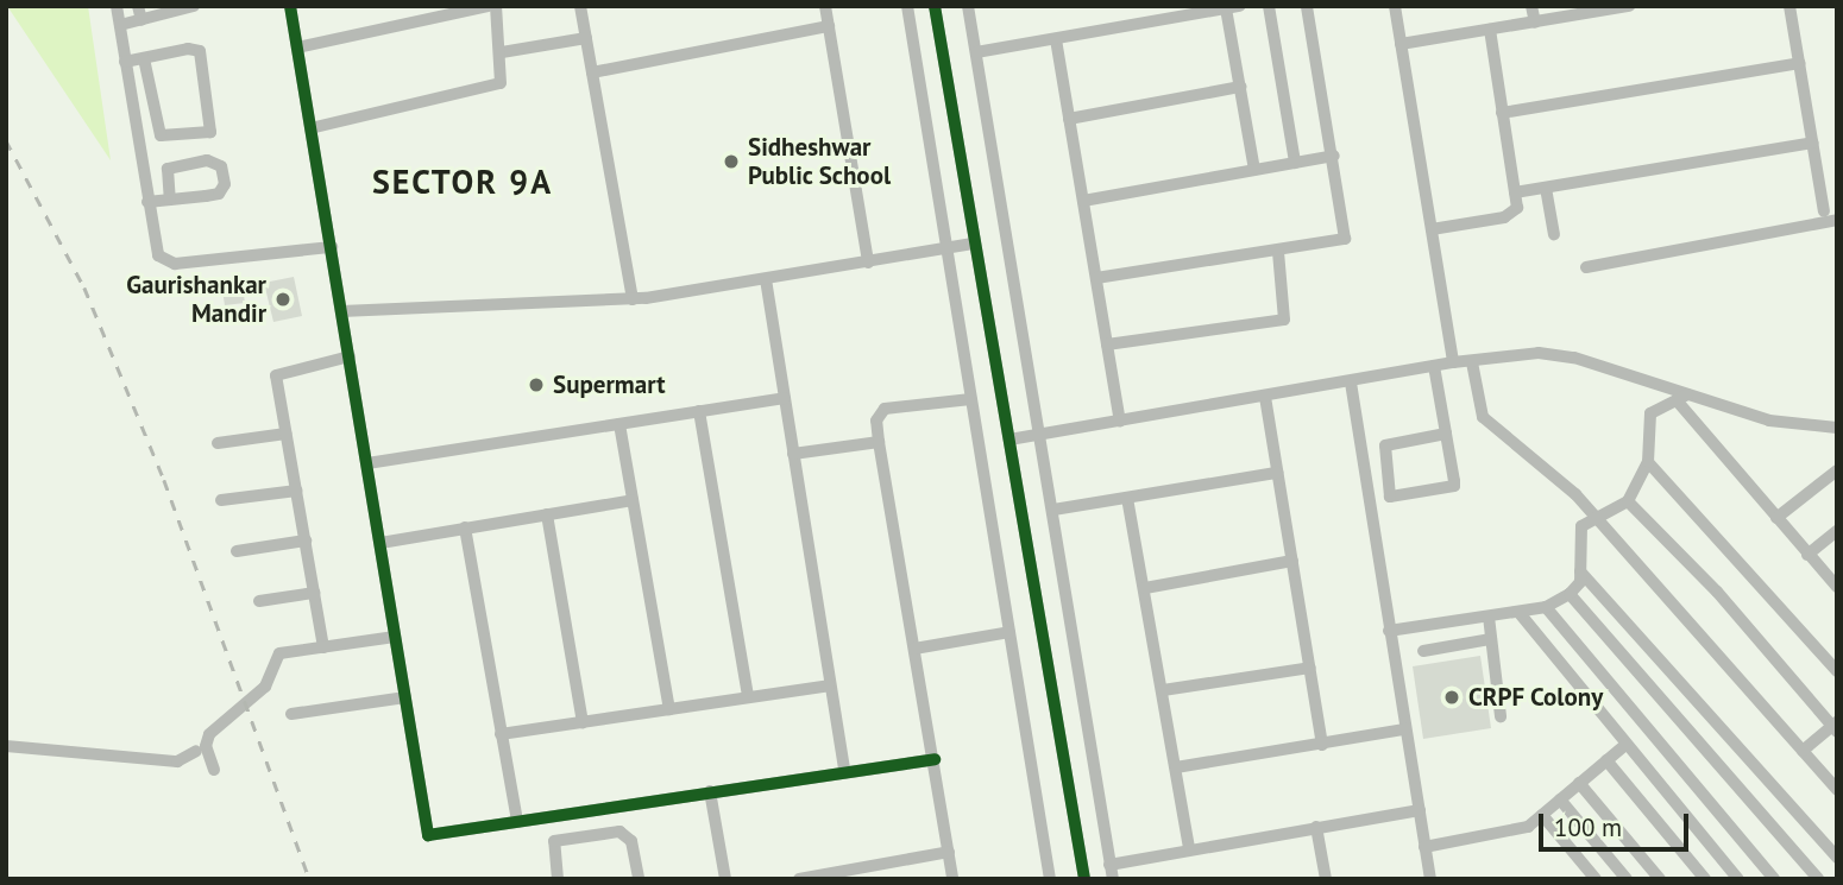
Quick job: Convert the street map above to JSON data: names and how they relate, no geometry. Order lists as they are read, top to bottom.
{
  "districts": ["SECTOR 9A"],
  "places": [
    "Sidheshwar Public School",
    "Gaurishankar Mandir",
    "Supermart",
    "CRPF Colony"
  ],
  "scale_bar": "100 m"
}
